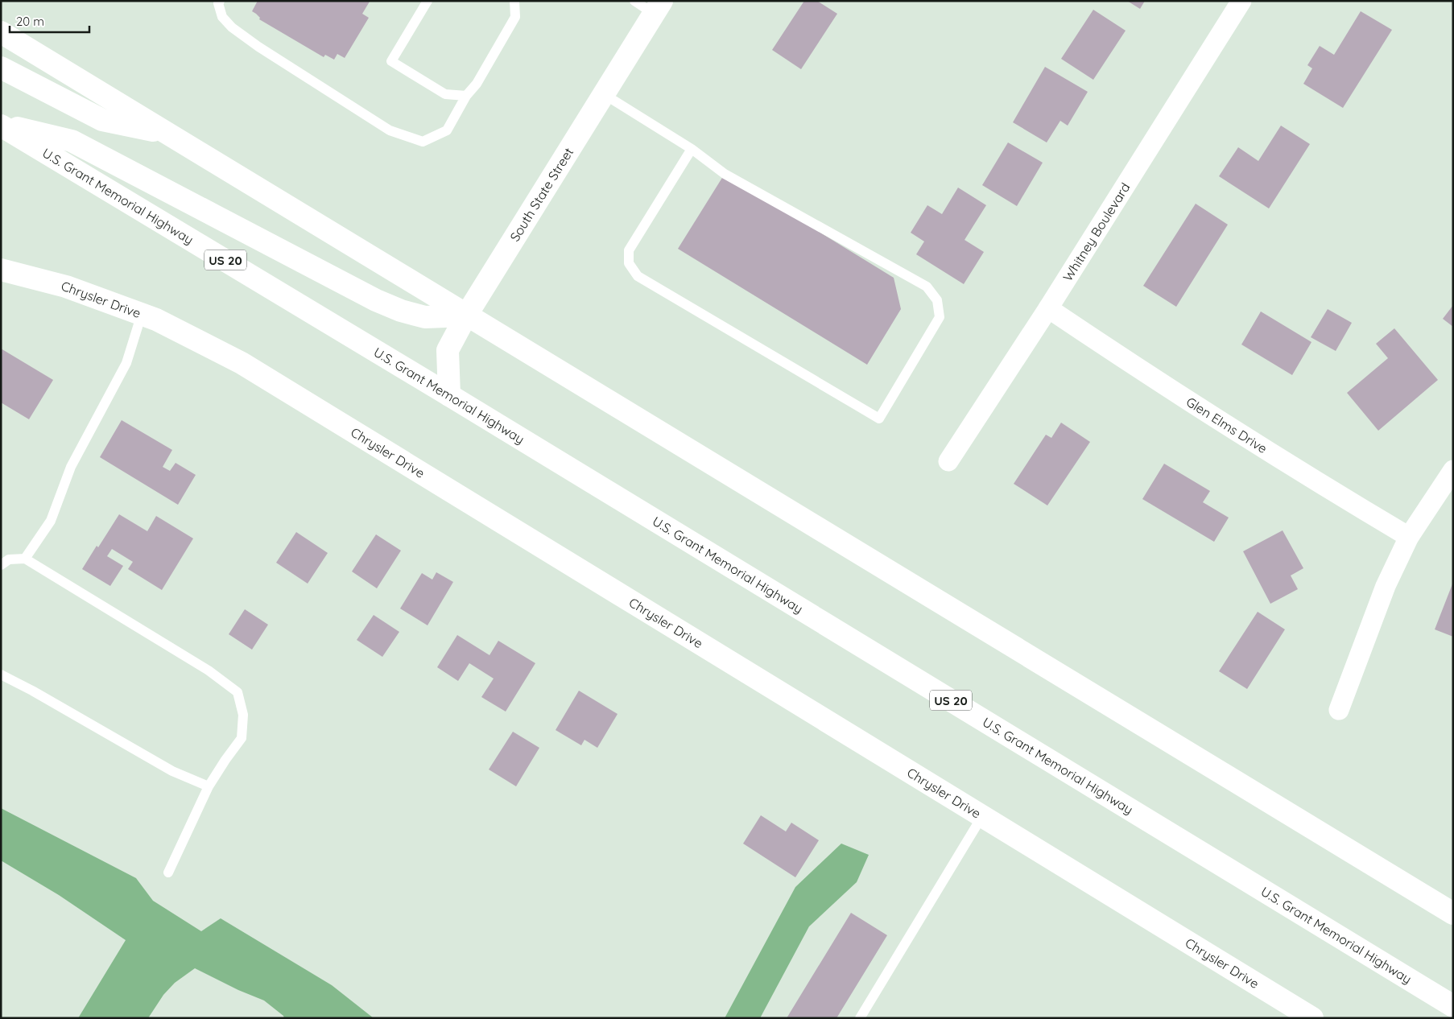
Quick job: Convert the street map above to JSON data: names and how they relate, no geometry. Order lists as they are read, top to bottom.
{
  "streets": {
    "main road": [
      "South State Street",
      "U.S. Grant Memorial Highway",
      "US 20",
      "Chrysler Drive"
    ],
    "street": ["Whitney Boulevard", "Glen Elms Drive"]
  },
  "crossings": [
    ["South State Street", "U.S. Grant Memorial Highway"],
    ["Whitney Boulevard", "Glen Elms Drive"]
  ],
  "scale_bar": "20 m"
}
